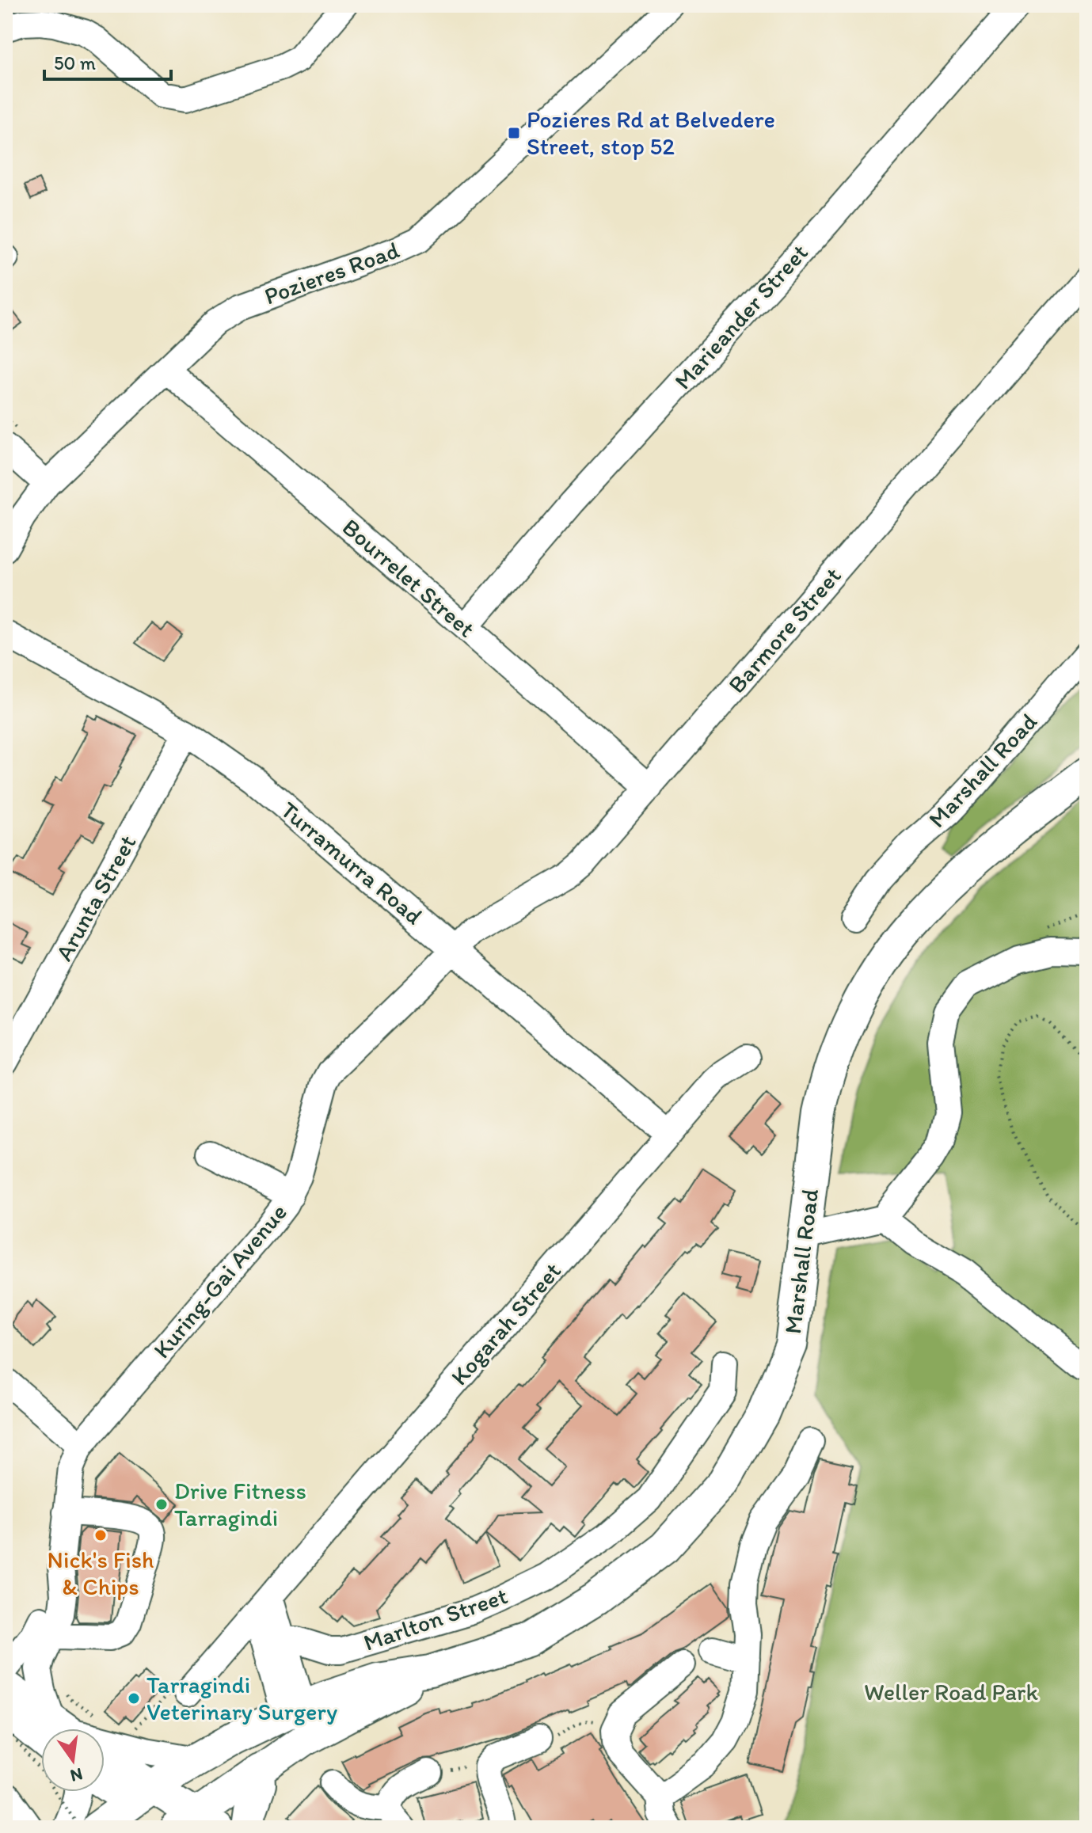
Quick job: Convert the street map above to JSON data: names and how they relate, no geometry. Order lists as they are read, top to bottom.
{
  "streets": {
    "main road": ["Marshall Road"],
    "street": [
      "Pozieres Road",
      "Marieander Street",
      "Bourrelet Street",
      "Barmore Street",
      "Turramurra Road",
      "Arunta Street",
      "Kuring-Gai Avenue",
      "Kogarah Street",
      "Marlton Street"
    ]
  },
  "crossings": [
    ["Pozieres Road", "Bourrelet Street"],
    ["Marieander Street", "Bourrelet Street"],
    ["Bourrelet Street", "Barmore Street"],
    ["Barmore Street", "Turramurra Road"],
    ["Barmore Street", "Kuring-Gai Avenue"],
    ["Turramurra Road", "Arunta Street"],
    ["Turramurra Road", "Kuring-Gai Avenue"],
    ["Turramurra Road", "Kogarah Street"],
    ["Kogarah Street", "Marlton Street"]
  ],
  "parks": ["Weller Road Park"],
  "places": {
    "transit": ["Pozieres Rd at Belvedere Street, stop 52"],
    "other": ["Drive Fitness Tarragindi", "Nick's Fish & Chips", "Tarragindi Veterinary Surgery"]
  },
  "scale_bar": "50 m",
  "north": "bottom"
}
